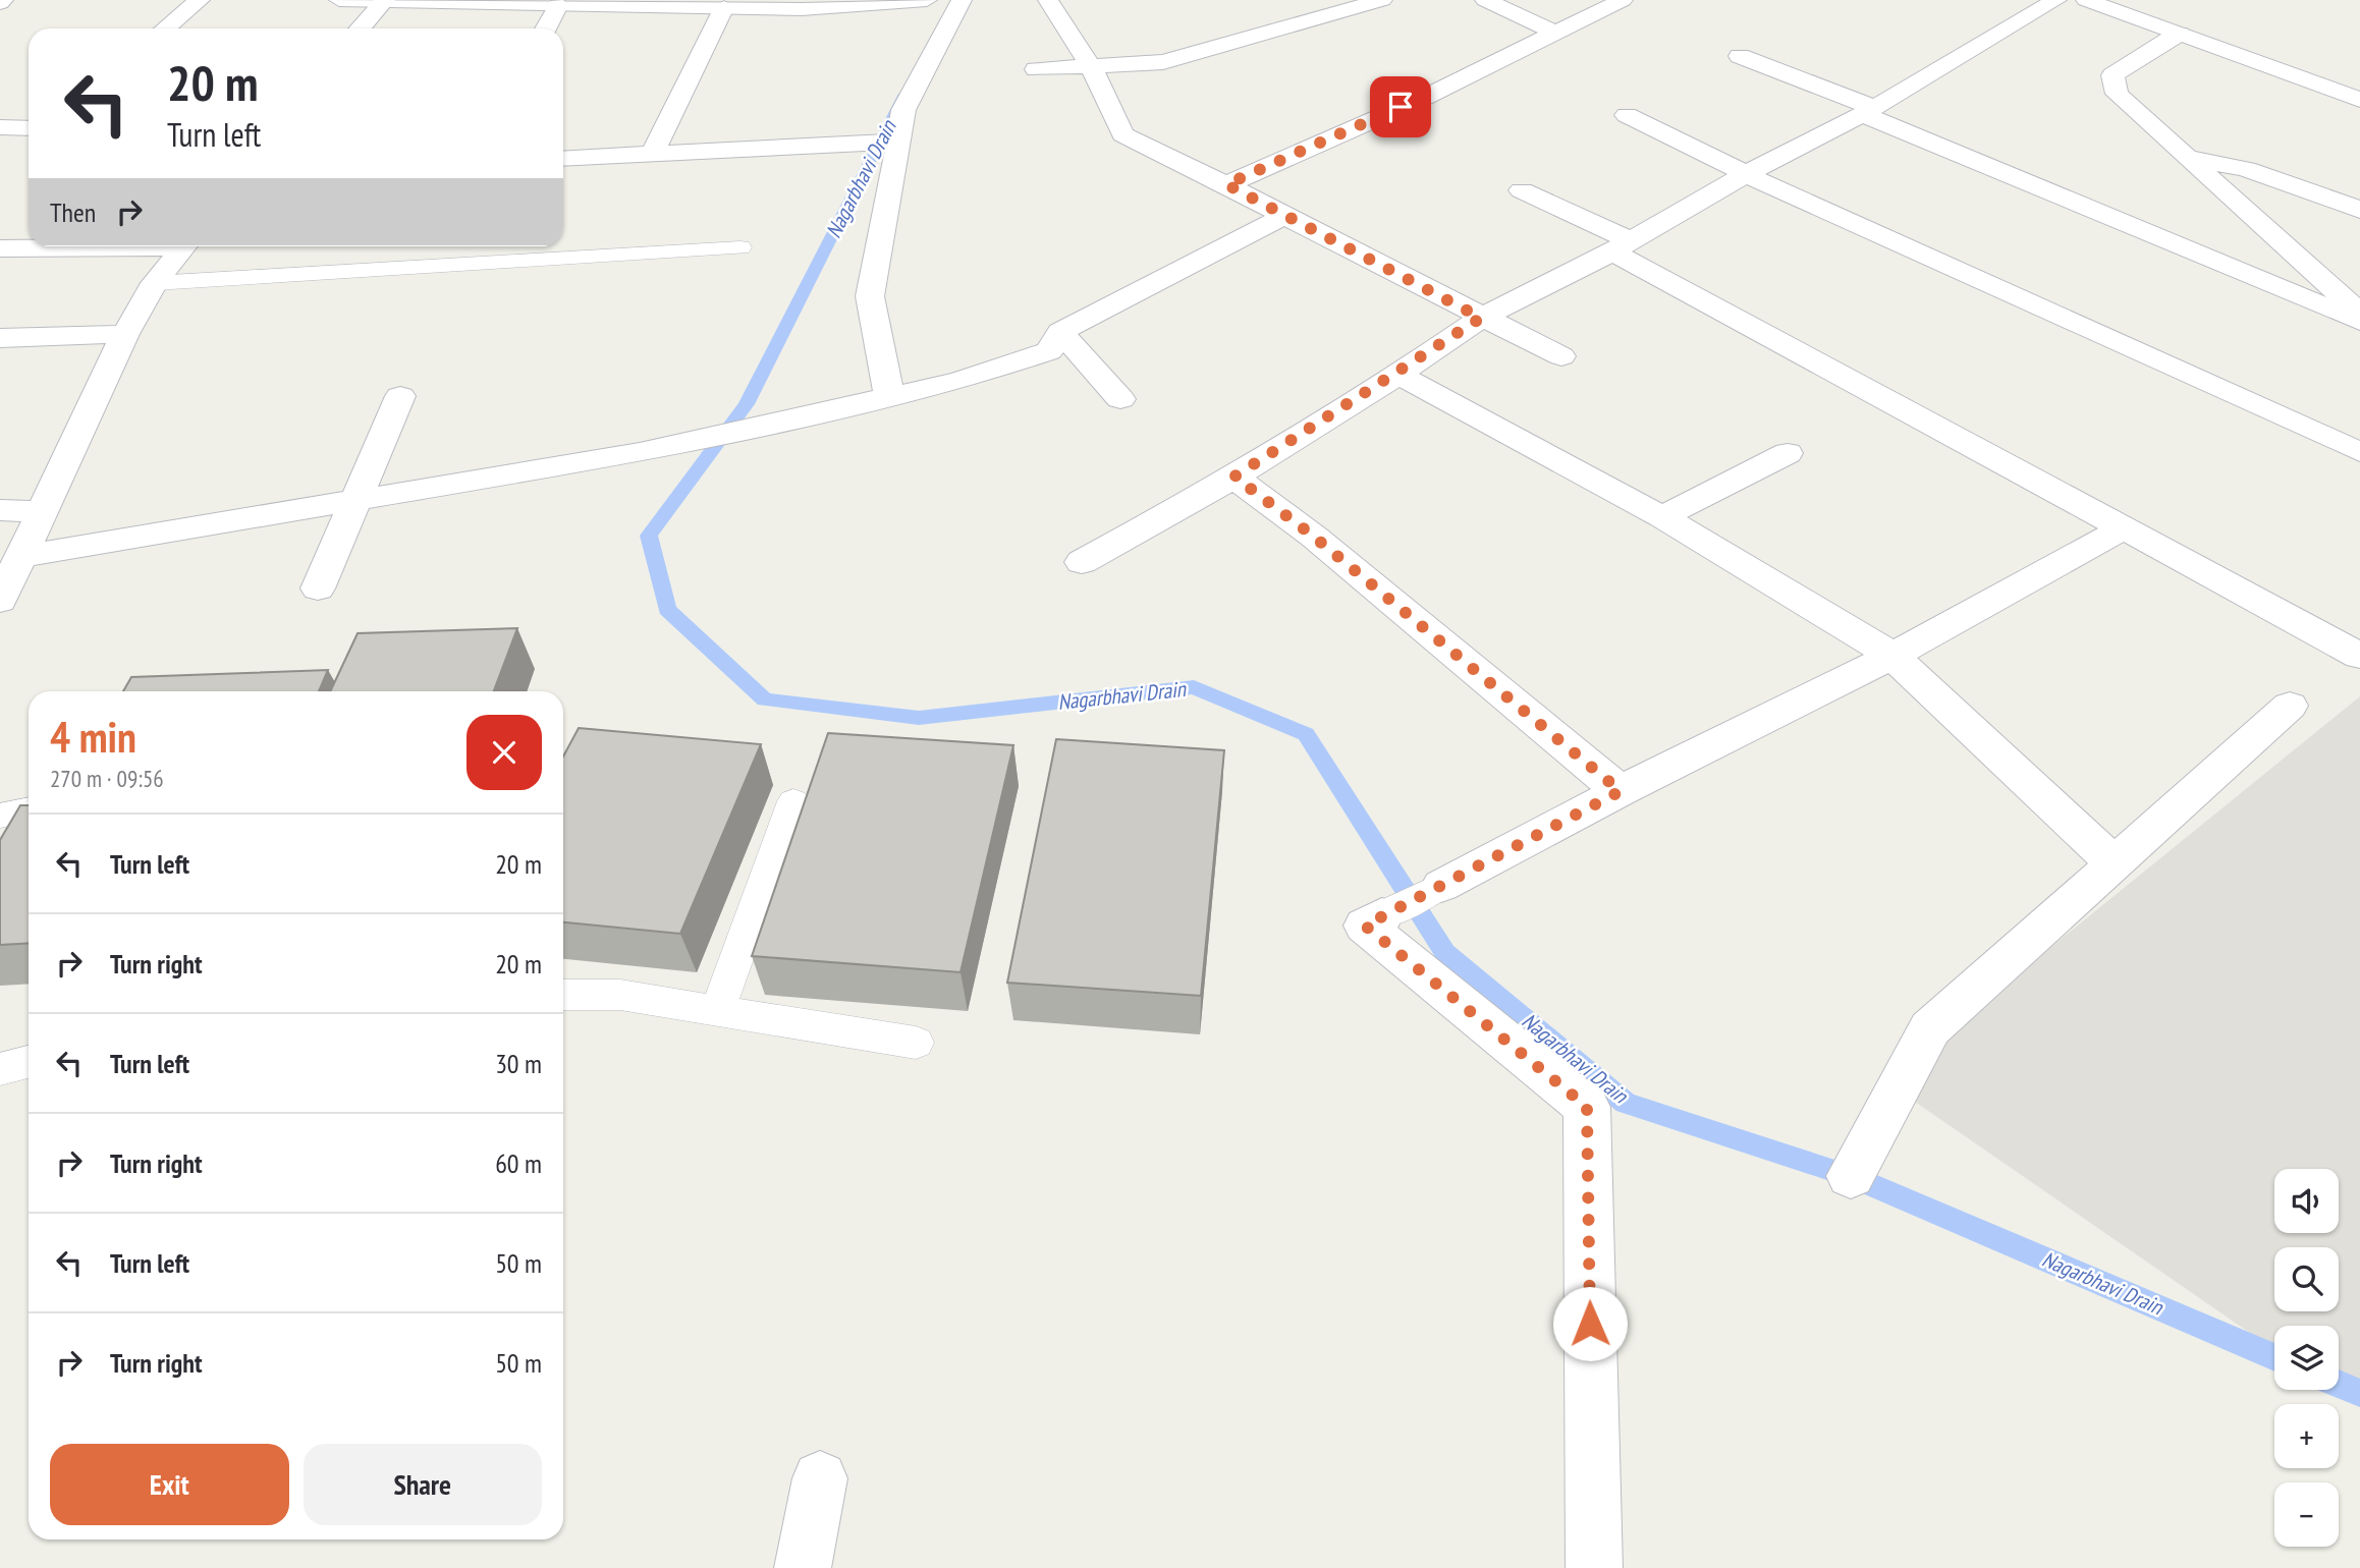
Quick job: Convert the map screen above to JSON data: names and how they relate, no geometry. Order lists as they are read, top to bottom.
{
  "water": ["Nagarbhavi Drain"],
  "page": {
    "turn": ["20 m", "Turn left"],
    "then": "Then",
    "heading": ["4 min", "270 m · 09:56"],
    "list": [
      {
        "name": "Turn left",
        "value": "20 m"
      },
      {
        "name": "Turn right",
        "value": "20 m"
      },
      {
        "name": "Turn left",
        "value": "30 m"
      },
      {
        "name": "Turn right",
        "value": "60 m"
      },
      {
        "name": "Turn left",
        "value": "50 m"
      },
      {
        "name": "Turn right",
        "value": "50 m"
      }
    ],
    "map_buttons": ["+", "−"],
    "buttons": ["Exit", "Share"]
  }
}
